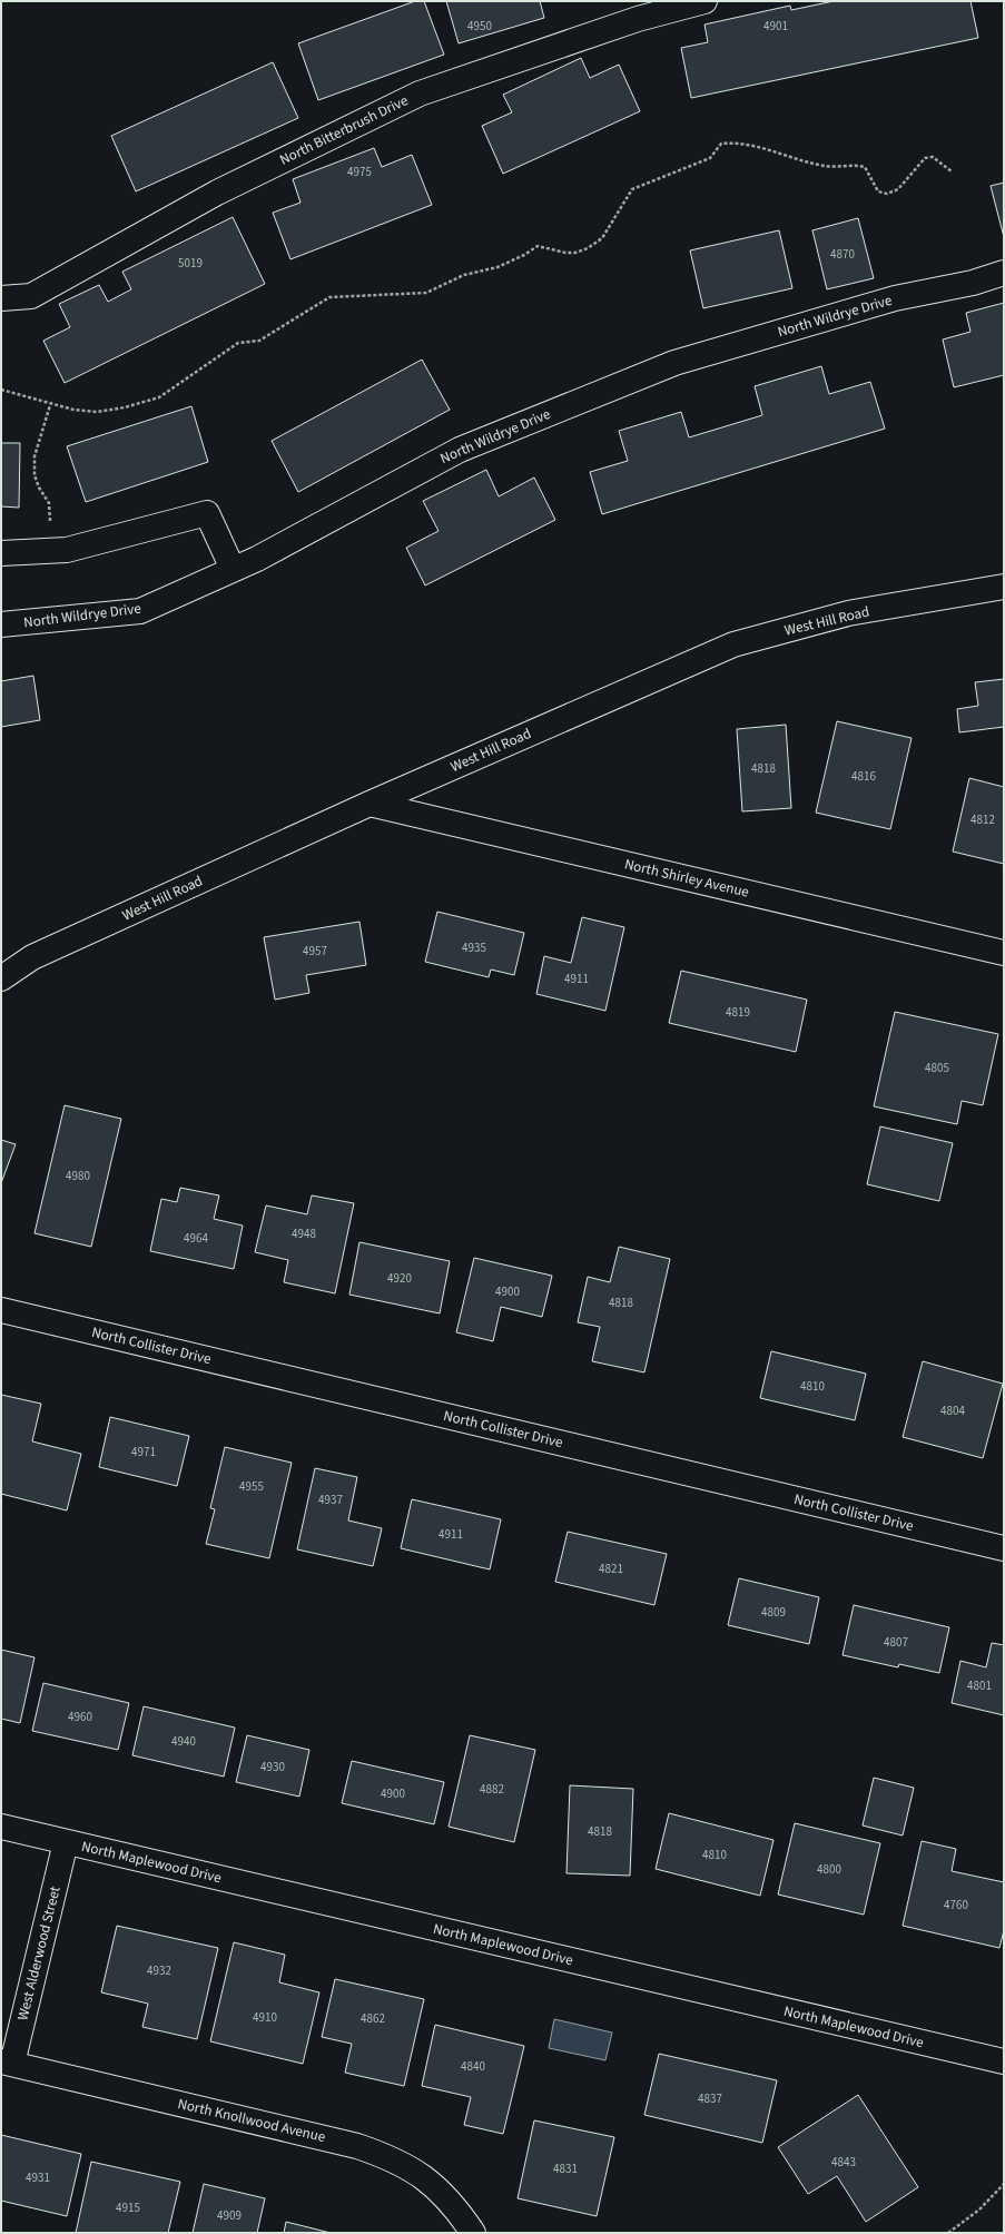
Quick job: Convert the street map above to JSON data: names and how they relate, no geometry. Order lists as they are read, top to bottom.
{
  "streets": {
    "street": [
      "North Bitterbrush Drive",
      "North Wildrye Drive",
      "West Hill Road",
      "North Shirley Avenue",
      "North Collister Drive",
      "North Maplewood Drive",
      "West Alderwood Street",
      "North Knollwood Avenue"
    ]
  },
  "crossings": [
    ["West Hill Road", "North Shirley Avenue"],
    ["North Maplewood Drive", "West Alderwood Street"],
    ["West Alderwood Street", "North Knollwood Avenue"]
  ],
  "house_numbers": [
    "4950",
    "4901",
    "4975",
    "4870",
    "5019",
    "4818",
    "4816",
    "4812",
    "4935",
    "4957",
    "4911",
    "4819",
    "4805",
    "4980",
    "4948",
    "4964",
    "4920",
    "4900",
    "4818",
    "4810",
    "4804",
    "4971",
    "4955",
    "4937",
    "4911",
    "4821",
    "4809",
    "4807",
    "4801",
    "4960",
    "4940",
    "4930",
    "4882",
    "4900",
    "4818",
    "4810",
    "4800",
    "4760",
    "4932",
    "4910",
    "4862",
    "4840",
    "4837",
    "4843",
    "4831",
    "4931",
    "4915",
    "4909"
  ]
}
